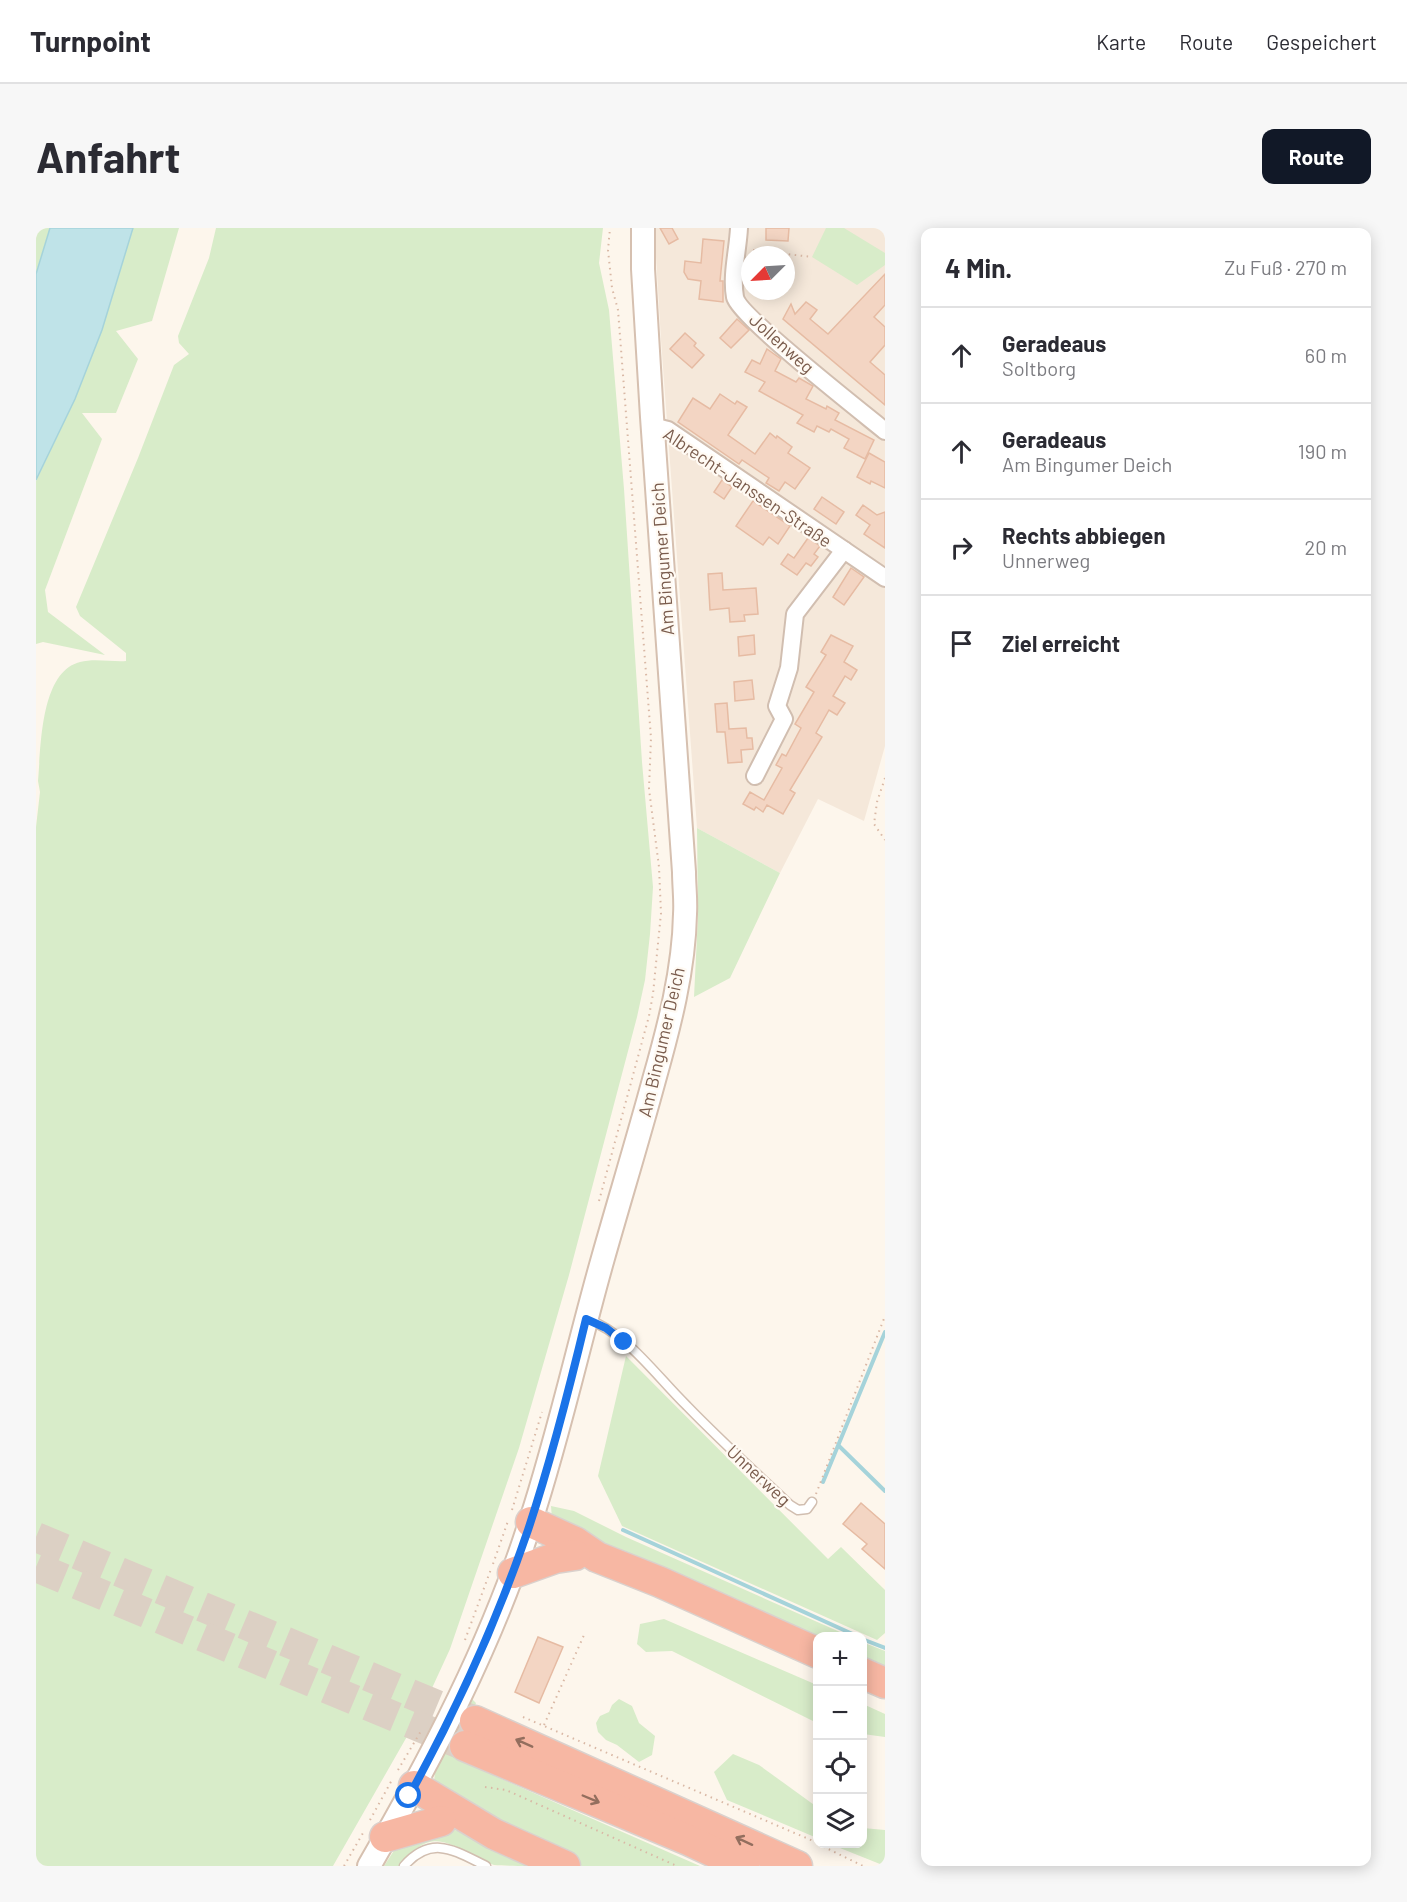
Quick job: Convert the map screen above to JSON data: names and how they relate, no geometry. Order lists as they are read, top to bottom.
{
  "streets": {
    "main road": ["Am Bingumer Deich"],
    "street": ["Jollenweg", "Albrecht-Janssen-Straße"],
    "lane": ["Unnerweg"]
  },
  "crossings": [
    ["Albrecht-Janssen-Straße", "Am Bingumer Deich"],
    ["Am Bingumer Deich", "Unnerweg"]
  ],
  "north": "bottom left",
  "page": {
    "header": "Turnpoint",
    "nav": ["Karte", "Route", "Gespeichert"],
    "buttons": "Route",
    "title": "Anfahrt",
    "heading": ["4 Min.", "Zu Fuß · 270 m"],
    "list": [
      ["Geradeaus", "Soltborg", "60 m"],
      ["Geradeaus", "Am Bingumer Deich", "190 m"],
      ["Rechts abbiegen", "Unnerweg", "20 m"],
      "Ziel erreicht"
    ],
    "map_buttons": ["+", "−"]
  }
}
